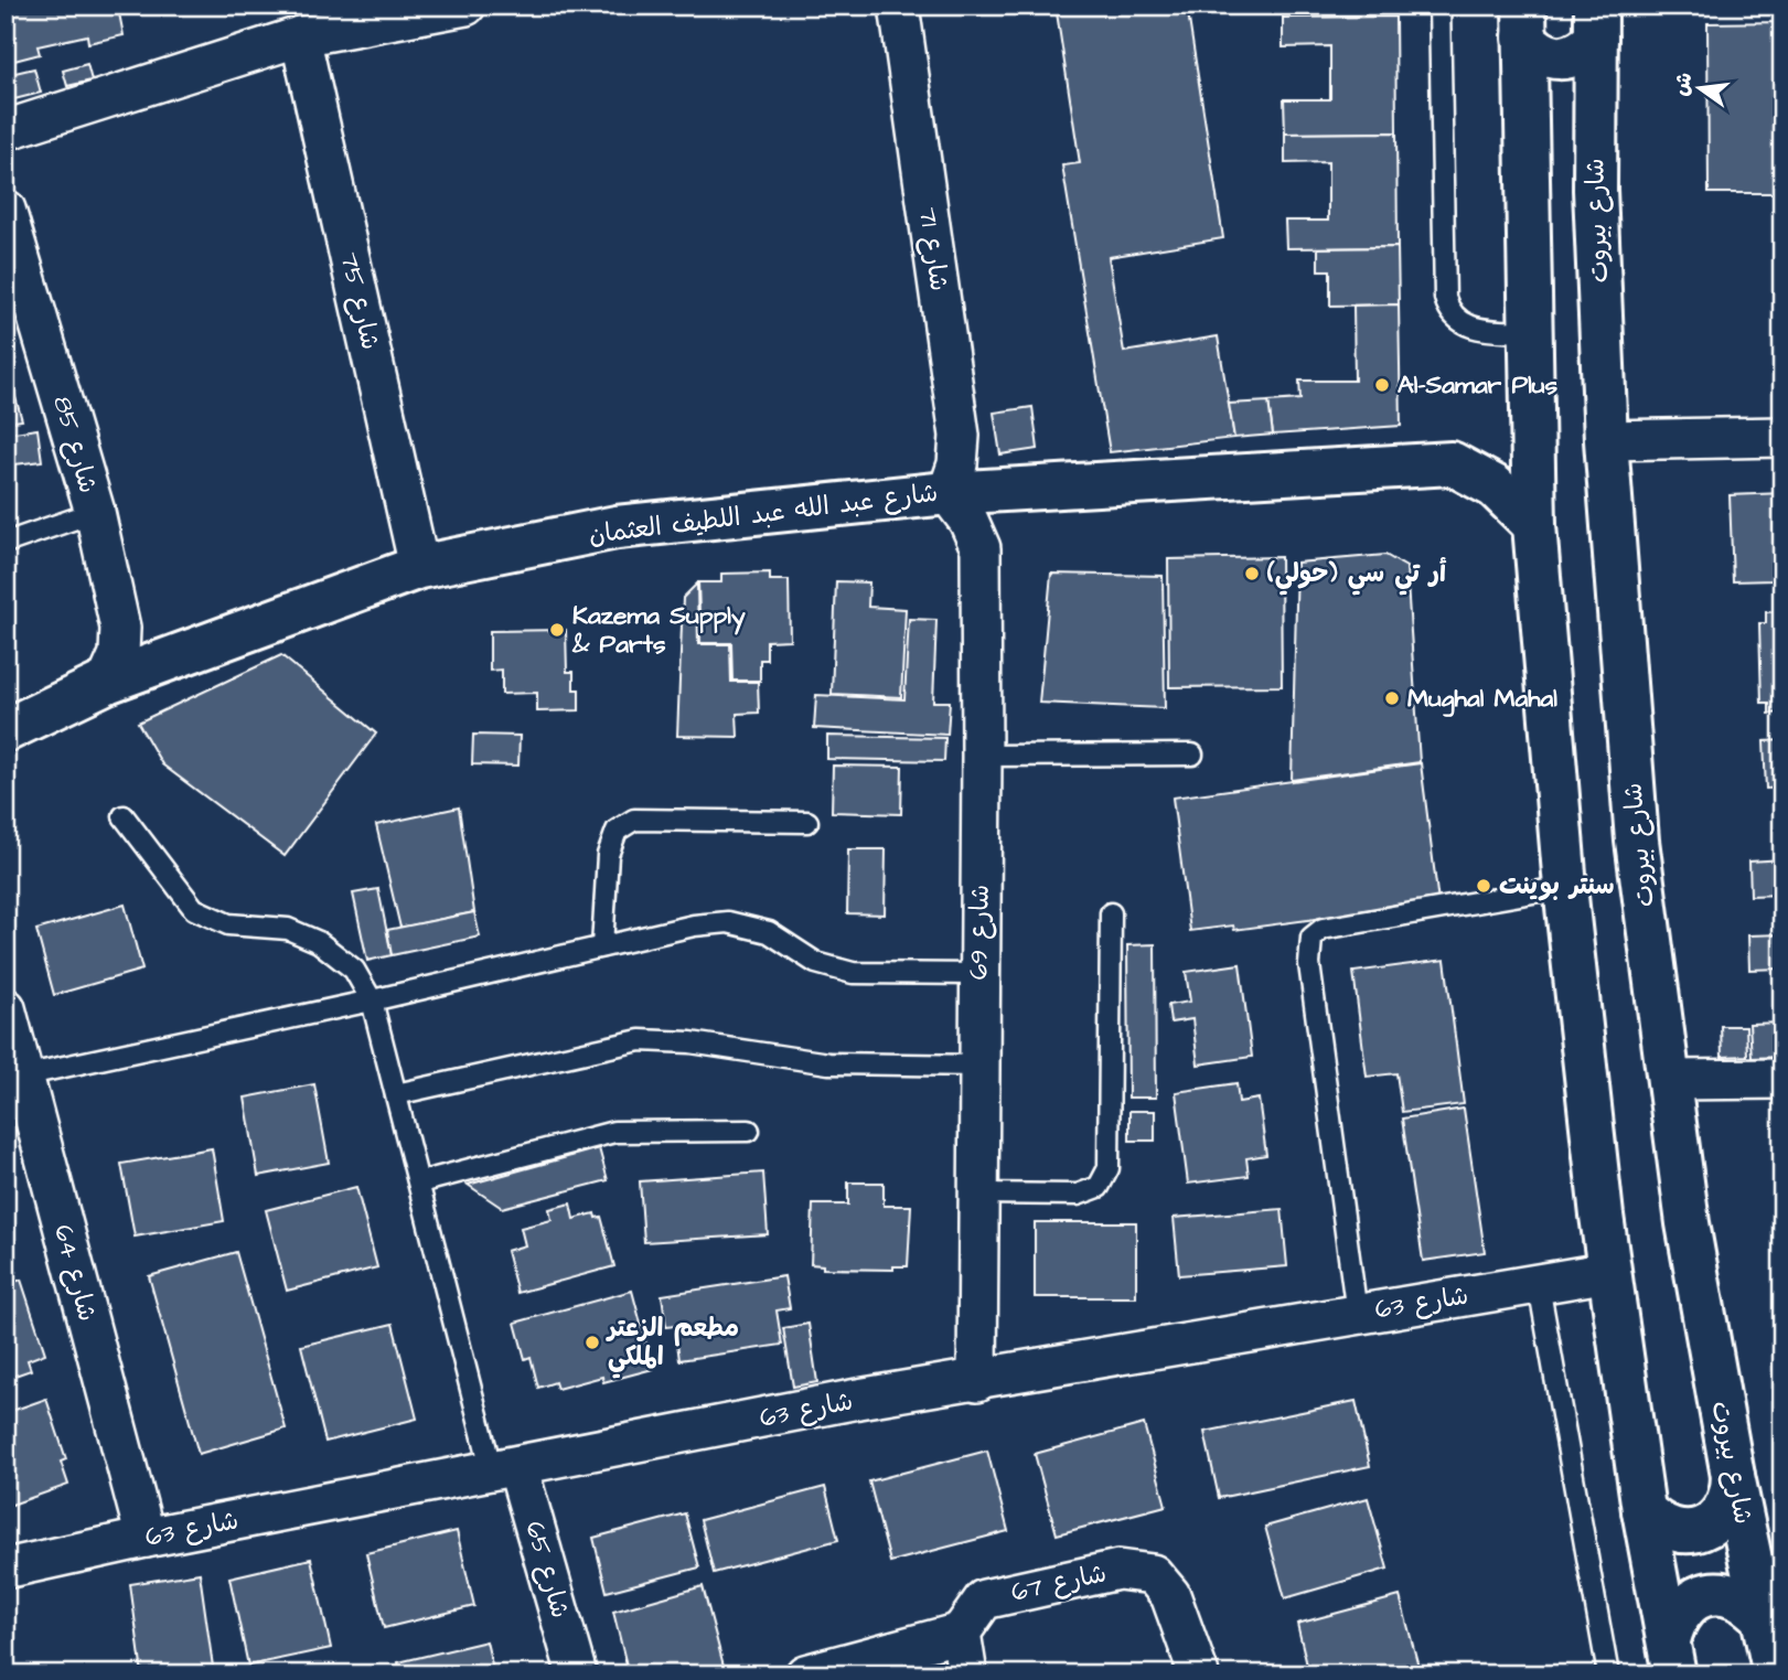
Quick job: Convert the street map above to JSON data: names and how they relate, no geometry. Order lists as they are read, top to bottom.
{
  "streets": {
    "main road": ["شارع بيروت", "شارع عبد الله عبد اللطيف العثمان"],
    "street": [
      "شارع 71",
      "شارع 75",
      "شارع 85",
      "شارع 69",
      "شارع 64",
      "شارع 63",
      "شارع 65",
      "شارع 67"
    ]
  },
  "crossings": [
    ["شارع 71", "شارع عبد الله عبد اللطيف العثمان"],
    ["شارع 71", "شارع 69"],
    ["شارع 75", "شارع عبد الله عبد اللطيف العثمان"],
    ["شارع 85", "شارع عبد الله عبد اللطيف العثمان"],
    ["شارع عبد الله عبد اللطيف العثمان", "شارع 69"],
    ["شارع 69", "شارع 63"],
    ["شارع 64", "شارع 63"],
    ["شارع 63", "شارع 65"]
  ],
  "places": [
    "Al-Samar Plus",
    "أر تي سي (حولي)",
    "Kazema Supply & Parts",
    "Mughal Mahal",
    "سنتر بوينت",
    "مطعم الزعتر الملكي"
  ],
  "north": "left"
}
